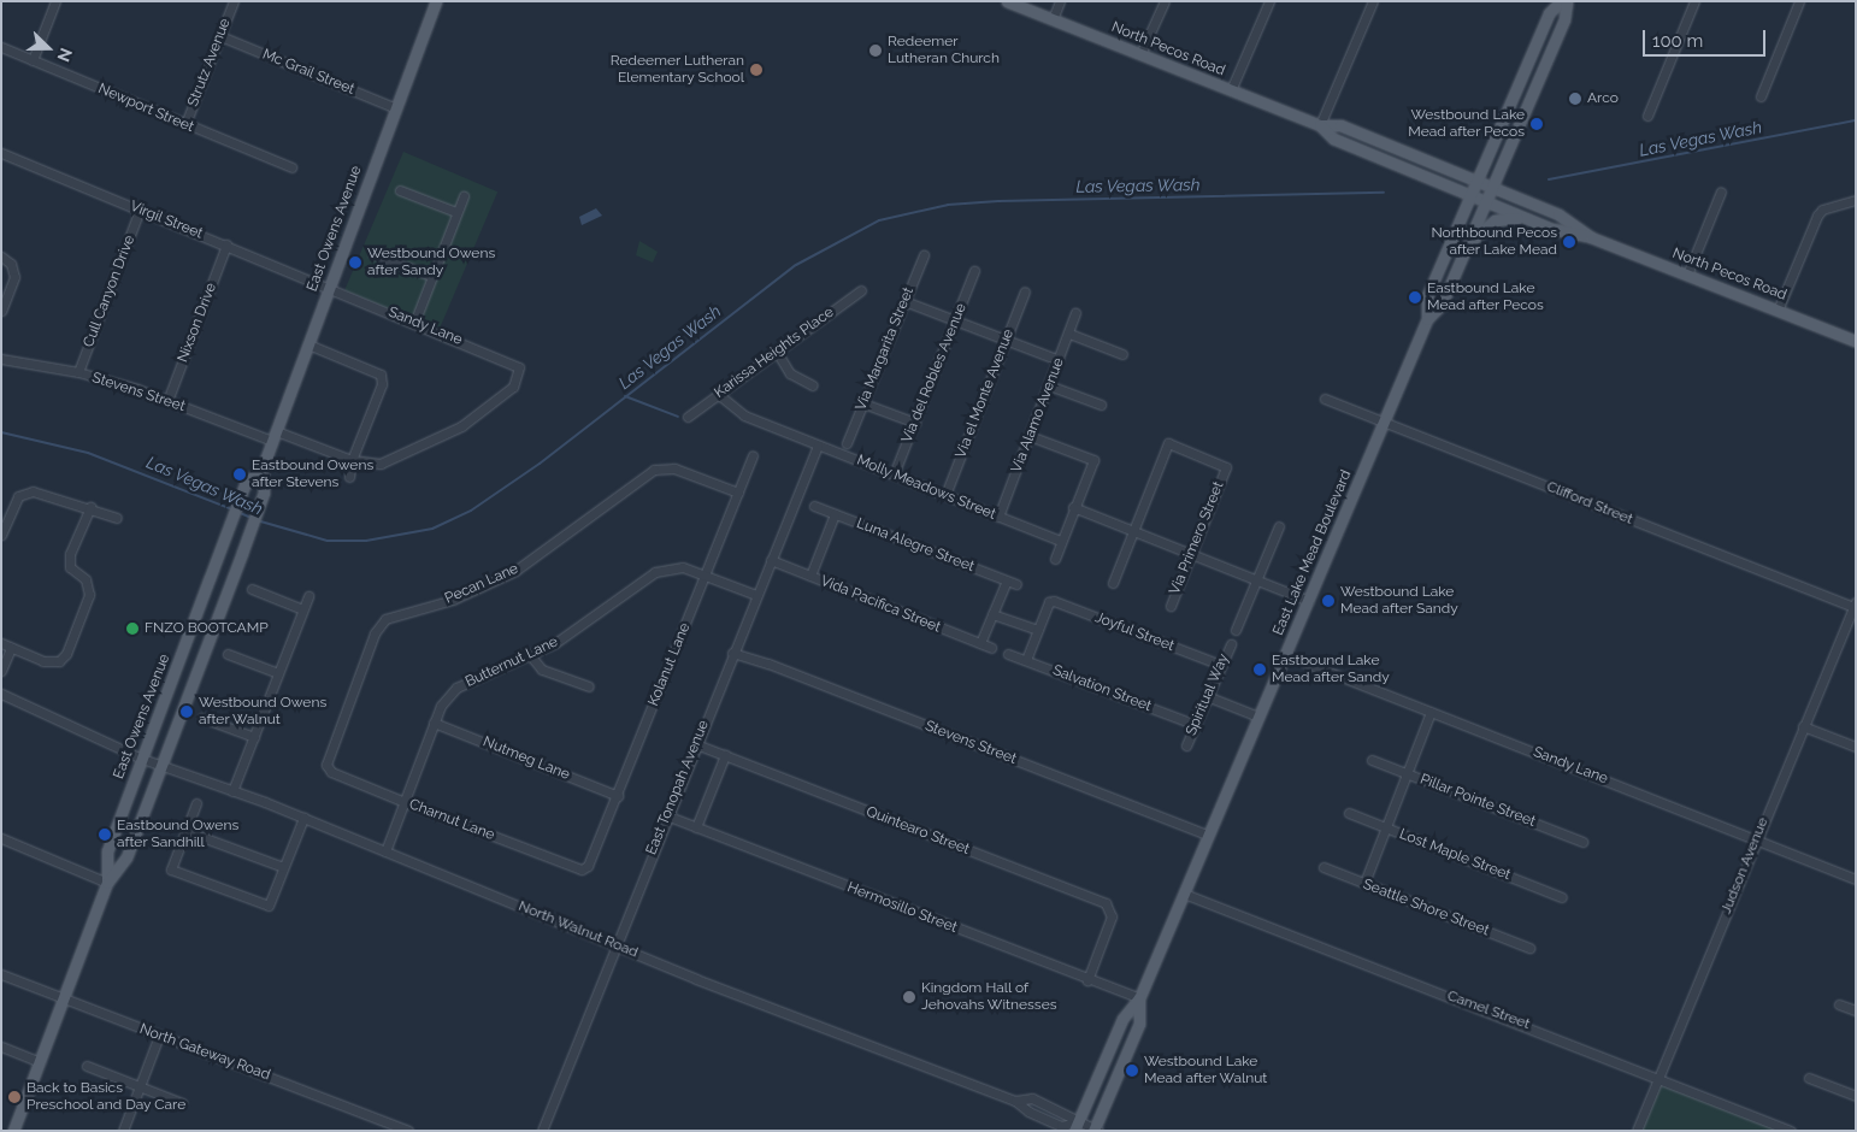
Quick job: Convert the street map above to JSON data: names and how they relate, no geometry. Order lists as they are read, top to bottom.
{
  "streets": {
    "main road": ["North Pecos Road", "East Owens Avenue", "East Lake Mead Boulevard"],
    "street": [
      "Strutz Avenue",
      "Mc Grail Street",
      "Newport Street",
      "Virgil Street",
      "Cull Canyon Drive",
      "Nixson Drive",
      "Sandy Lane",
      "Via Margarita Street",
      "Karissa Heights Place",
      "Via del Robles Avenue",
      "Stevens Street",
      "Via el Monte Avenue",
      "Via Alamo Avenue",
      "Molly Meadows Street",
      "Clifford Street",
      "Via Primero Street",
      "Luna Alegre Street",
      "Pecan Lane",
      "Vida Pacifica Street",
      "Joyful Street",
      "Butternut Lane",
      "Kolanut Lane",
      "Salvation Street",
      "Spiritual Way",
      "Nutmeg Lane",
      "East Tonopah Avenue",
      "Pillar Pointe Street",
      "Charnut Lane",
      "Quintearo Street",
      "Lost Maple Street",
      "Judson Avenue",
      "Hermosillo Street",
      "Seattle Shore Street",
      "North Walnut Road",
      "Camel Street",
      "North Gateway Road"
    ]
  },
  "crossings": [
    ["North Pecos Road", "East Lake Mead Boulevard"],
    ["Strutz Avenue", "Mc Grail Street"],
    ["Strutz Avenue", "Newport Street"],
    ["Mc Grail Street", "East Owens Avenue"],
    ["Virgil Street", "East Owens Avenue"],
    ["Virgil Street", "Cull Canyon Drive"],
    ["Virgil Street", "Nixson Drive"],
    ["Virgil Street", "Sandy Lane"],
    ["East Owens Avenue", "Sandy Lane"],
    ["East Owens Avenue", "Stevens Street"],
    ["East Owens Avenue", "North Walnut Road"],
    ["East Owens Avenue", "North Gateway Road"],
    ["Cull Canyon Drive", "Stevens Street"],
    ["Nixson Drive", "Stevens Street"],
    ["Sandy Lane", "Stevens Street"],
    ["Sandy Lane", "East Lake Mead Boulevard"],
    ["Sandy Lane", "Judson Avenue"],
    ["Karissa Heights Place", "Molly Meadows Street"],
    ["Via del Robles Avenue", "Molly Meadows Street"],
    ["Stevens Street", "East Lake Mead Boulevard"],
    ["Stevens Street", "East Tonopah Avenue"],
    ["Via el Monte Avenue", "Molly Meadows Street"],
    ["Via Alamo Avenue", "Molly Meadows Street"],
    ["Molly Meadows Street", "East Tonopah Avenue"],
    ["Clifford Street", "East Lake Mead Boulevard"],
    ["Clifford Street", "Judson Avenue"],
    ["East Lake Mead Boulevard", "Hermosillo Street"],
    ["East Lake Mead Boulevard", "North Walnut Road"],
    ["East Lake Mead Boulevard", "Camel Street"],
    ["Pecan Lane", "Kolanut Lane"],
    ["Pecan Lane", "Charnut Lane"],
    ["Vida Pacifica Street", "East Tonopah Avenue"],
    ["Joyful Street", "Spiritual Way"],
    ["Butternut Lane", "Kolanut Lane"],
    ["Butternut Lane", "Nutmeg Lane"],
    ["Butternut Lane", "East Tonopah Avenue"],
    ["Butternut Lane", "Charnut Lane"],
    ["Butternut Lane", "North Walnut Road"],
    ["Kolanut Lane", "Nutmeg Lane"],
    ["Kolanut Lane", "Charnut Lane"],
    ["Salvation Street", "Spiritual Way"],
    ["East Tonopah Avenue", "Quintearo Street"],
    ["East Tonopah Avenue", "Hermosillo Street"],
    ["East Tonopah Avenue", "North Walnut Road"],
    ["Quintearo Street", "Hermosillo Street"],
    ["Judson Avenue", "Camel Street"]
  ],
  "water": ["Las Vegas Wash"],
  "places": [
    "Redeemer Lutheran Church",
    "Redeemer Lutheran Elementary School",
    "Arco",
    "Westbound Lake Mead after Pecos",
    "Northbound Pecos after Lake Mead",
    "Westbound Owens after Sandy",
    "Eastbound Lake Mead after Pecos",
    "Eastbound Owens after Stevens",
    "Westbound Lake Mead after Sandy",
    "FNZO BOOTCAMP",
    "Eastbound Lake Mead after Sandy",
    "Westbound Owens after Walnut",
    "Eastbound Owens after Sandhill",
    "Kingdom Hall of Jehovahs Witnesses",
    "Westbound Lake Mead after Walnut",
    "Back to Basics Preschool and Day Care"
  ],
  "scale_bar": "100 m",
  "north": "right"
}
